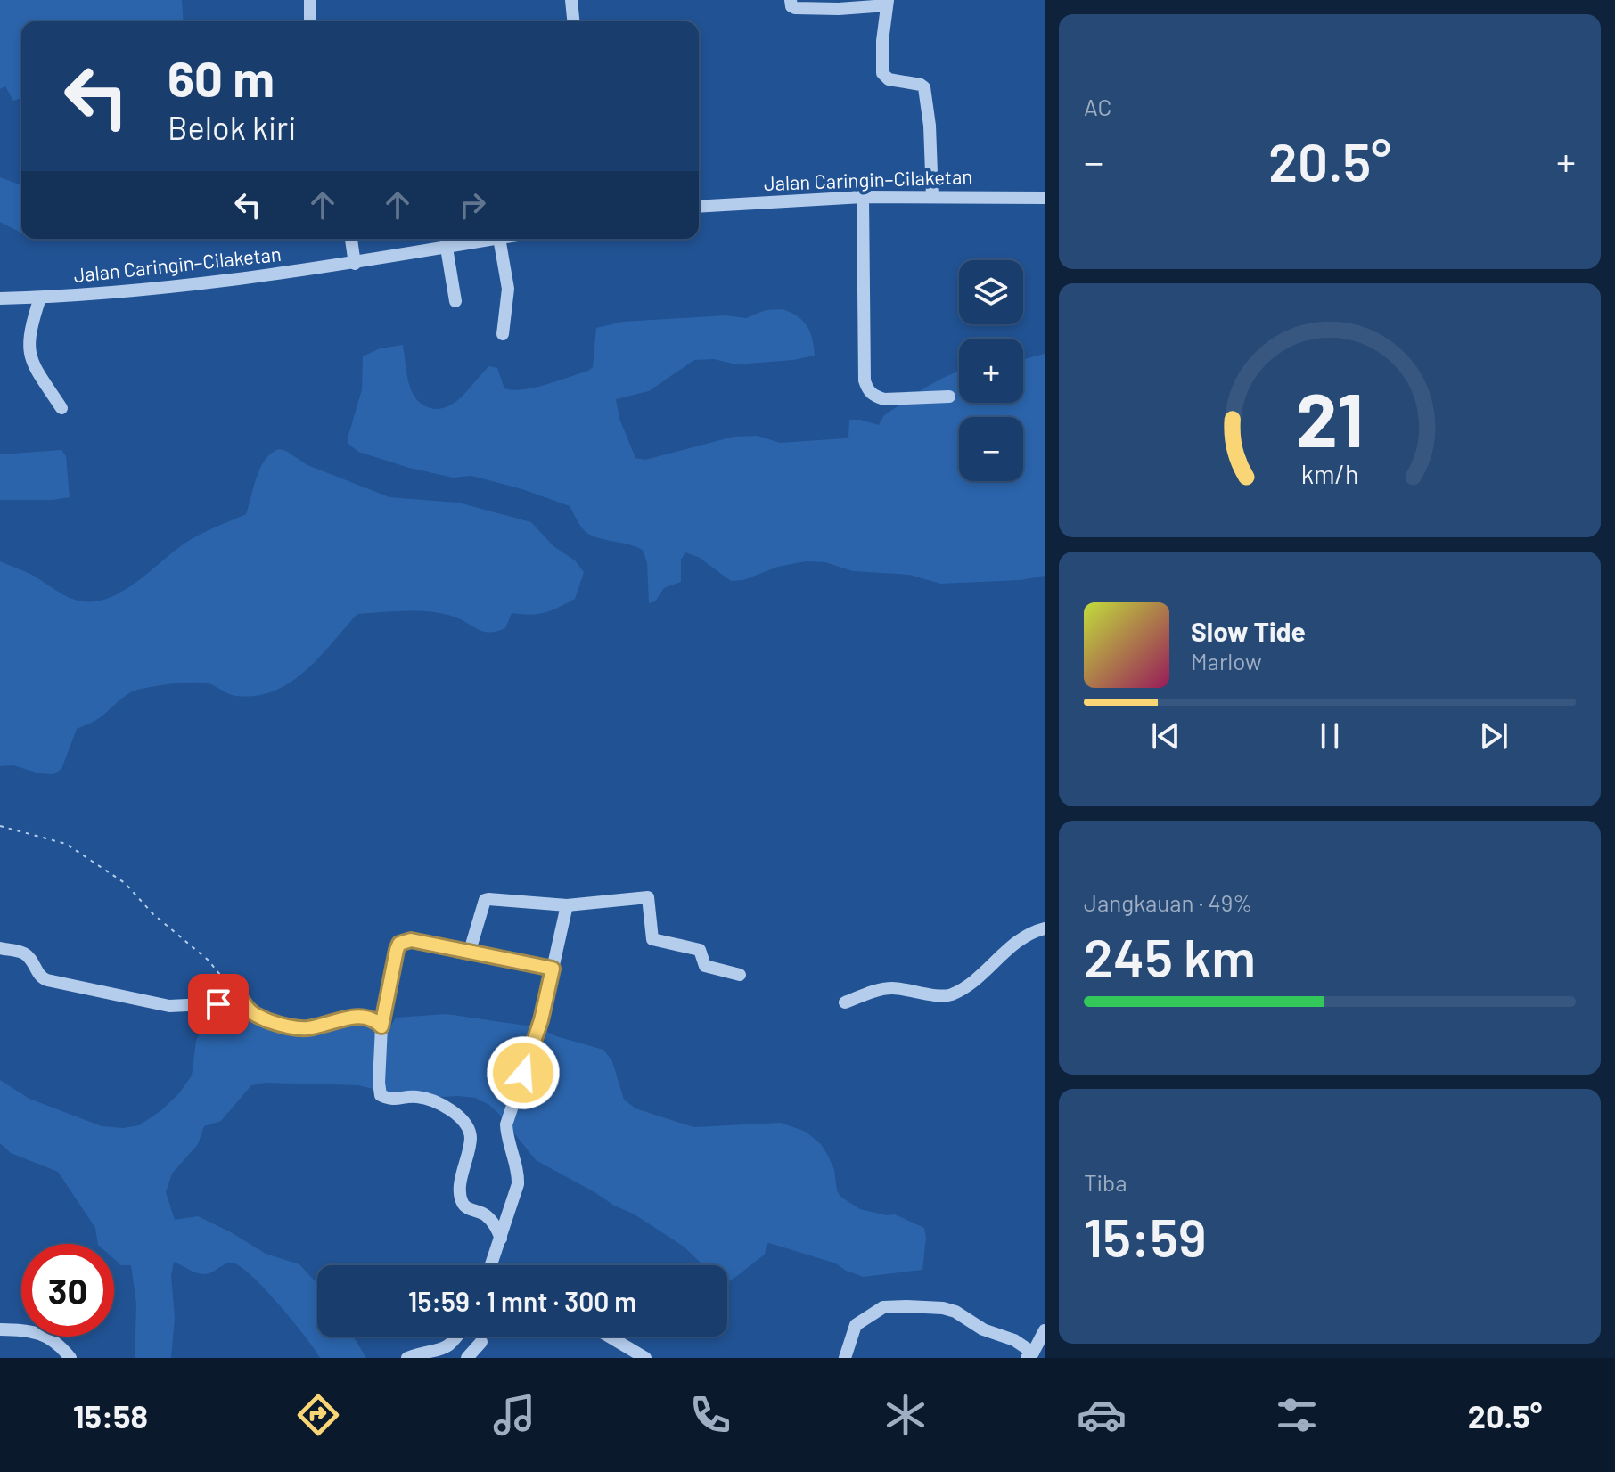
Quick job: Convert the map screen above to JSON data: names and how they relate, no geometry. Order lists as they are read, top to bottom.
{
  "streets": {
    "street": ["Jalan Caringin–Cilaketan"]
  },
  "page": {
    "tile": [
      "AC",
      ["Jangkauan · 49%", "245 km"],
      ["Tiba", "15:59"]
    ],
    "turn": ["60 m", "Belok kiri"],
    "heat": ["−", "20.5°", "+"],
    "map_buttons": ["+", "−"],
    "song": ["Slow Tide", "Marlow"],
    "limit": "30",
    "trip": "15:59 · 1 mnt · 300 m",
    "tabs": ["15:58", "20.5°"],
    "gauge": ["21", "km/h"]
  }
}
